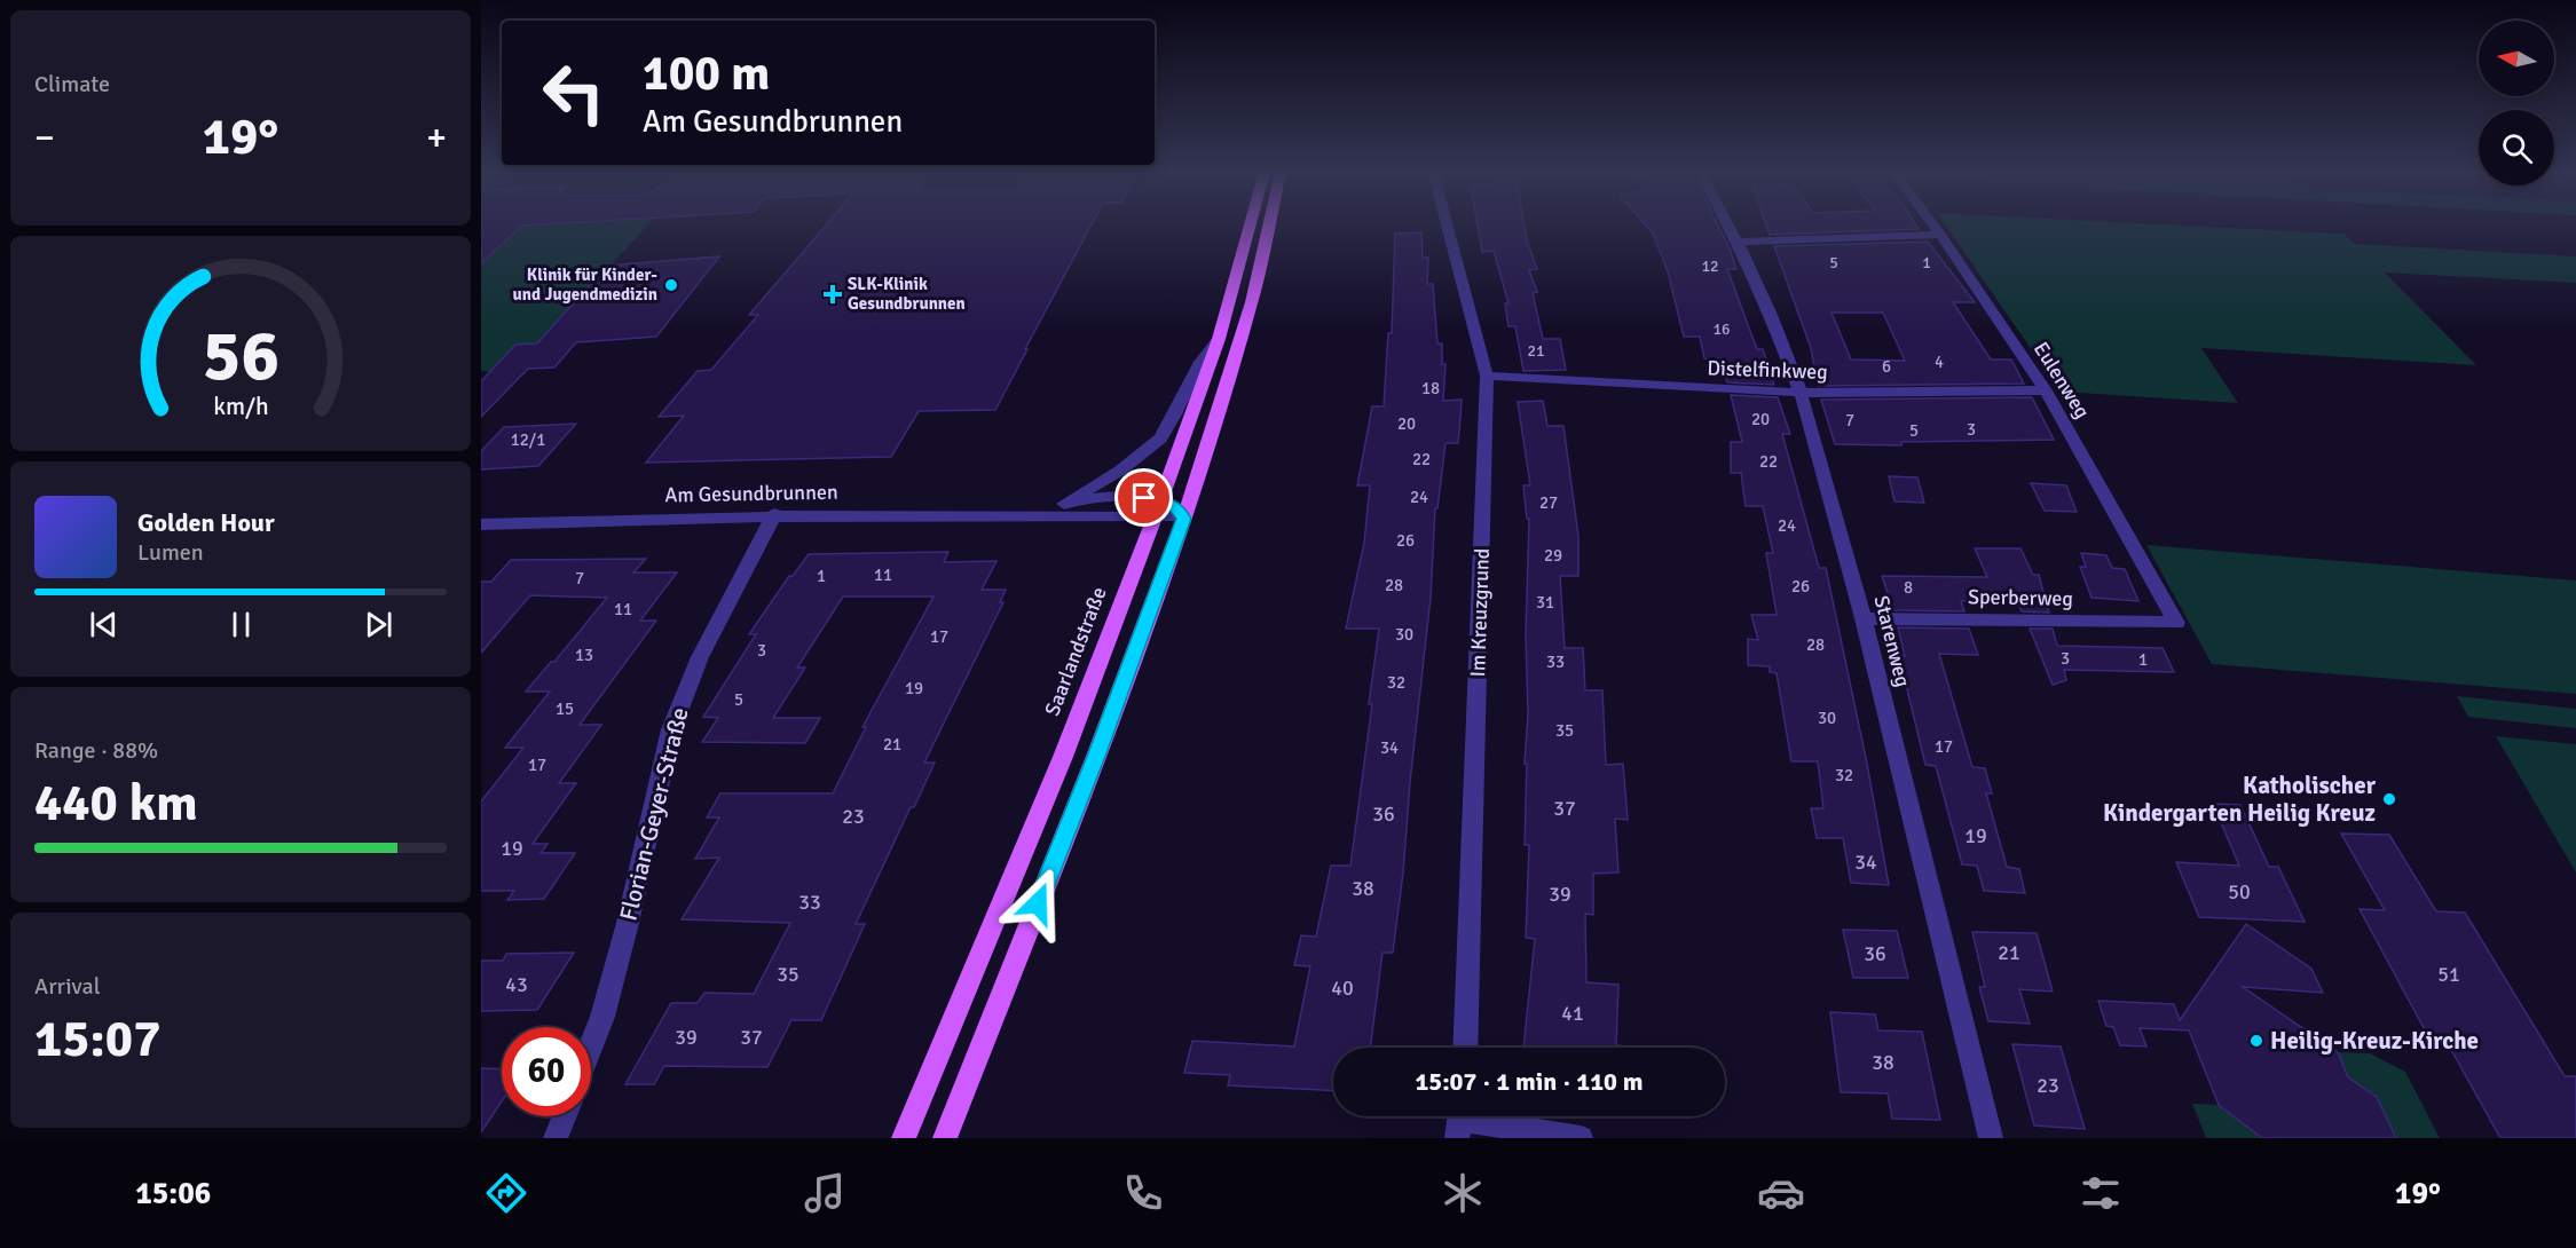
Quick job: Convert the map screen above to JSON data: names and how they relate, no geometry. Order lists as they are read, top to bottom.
{
  "streets": {
    "main road": ["Saarlandstraße"],
    "street": [
      "Distelfinkweg",
      "Eulenweg",
      "Am Gesundbrunnen",
      "Sperberweg",
      "Im Kreuzgrund",
      "Starenweg",
      "Florian-Geyer-Straße"
    ]
  },
  "crossings": [
    ["Distelfinkweg", "Eulenweg"],
    ["Distelfinkweg", "Im Kreuzgrund"],
    ["Distelfinkweg", "Starenweg"],
    ["Eulenweg", "Sperberweg"],
    ["Am Gesundbrunnen", "Saarlandstraße"],
    ["Am Gesundbrunnen", "Florian-Geyer-Straße"],
    ["Sperberweg", "Starenweg"]
  ],
  "places": {
    "other": ["Klinik für Kinder- und Jugendmedizin", "Katholischer Kindergarten Heilig Kreuz", "Heilig-Kreuz-Kirche"],
    "health": ["SLK-Klinik Gesundbrunnen"]
  },
  "house_numbers": [
    "5",
    "1",
    "12",
    "16",
    "21",
    "4",
    "6",
    "18",
    "20",
    "7",
    "20",
    "3",
    "5",
    "12/1",
    "22",
    "22",
    "24",
    "27",
    "24",
    "26",
    "29",
    "11",
    "1",
    "7",
    "28",
    "26",
    "8",
    "31",
    "11",
    "30",
    "17",
    "28",
    "3",
    "13",
    "3",
    "1",
    "33",
    "32",
    "19",
    "5",
    "15",
    "30",
    "35",
    "21",
    "17",
    "34",
    "17",
    "32",
    "37",
    "36",
    "23",
    "19",
    "19",
    "34",
    "38",
    "50",
    "39",
    "33",
    "21",
    "36",
    "35",
    "51",
    "43",
    "40",
    "41",
    "39",
    "37",
    "38",
    "23"
  ],
  "north": "left",
  "page": {
    "tile": [
      "Climate",
      ["Range · 88%", "440 km"],
      ["Arrival", "15:07"]
    ],
    "turn": ["100 m", "Am Gesundbrunnen"],
    "heat": ["−", "19°", "+"],
    "song": ["Golden Hour", "Lumen"],
    "limit": "60",
    "trip": "15:07 · 1 min · 110 m",
    "tabs": ["15:06", "19°"],
    "gauge": ["56", "km/h"]
  }
}
